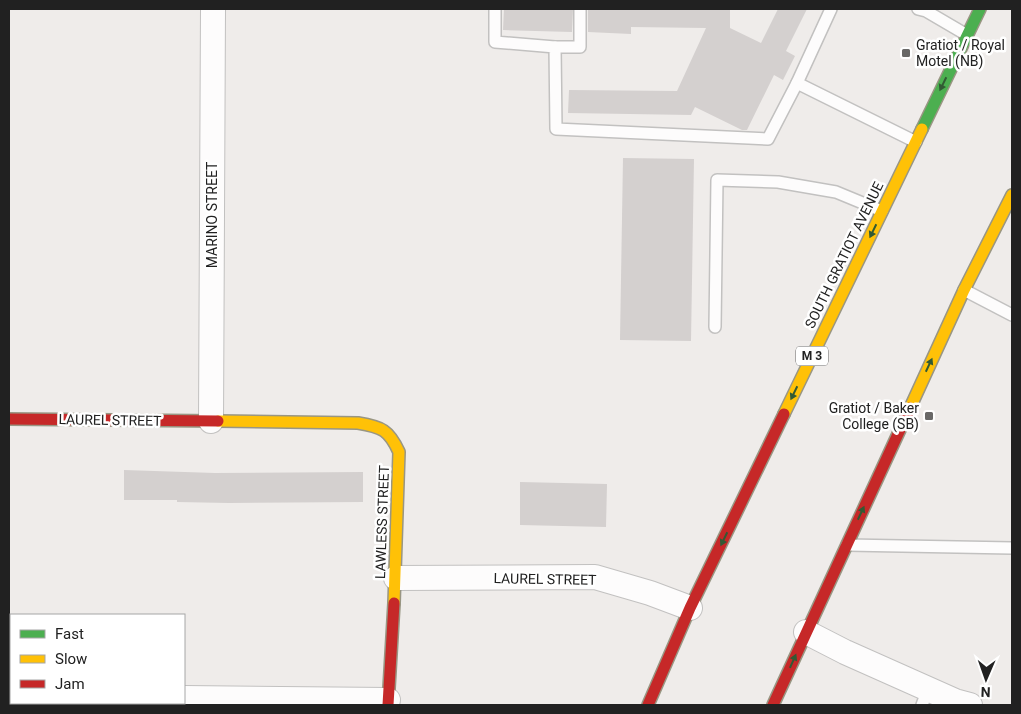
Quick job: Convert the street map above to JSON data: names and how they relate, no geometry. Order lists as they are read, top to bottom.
{
  "streets": {
    "main road": [
      "SOUTH GRATIOT AVENUE",
      "M 3",
      "LAUREL STREET",
      "LAWLESS STREET"
    ],
    "street": ["MARINO STREET"]
  },
  "crossings": [
    ["MARINO STREET", "LAUREL STREET"],
    ["MARINO STREET", "LAWLESS STREET"],
    ["SOUTH GRATIOT AVENUE", "LAUREL STREET"],
    ["LAUREL STREET", "LAWLESS STREET"]
  ],
  "one_way": ["SOUTH GRATIOT AVENUE"],
  "places": {
    "transit": ["Gratiot / Royal Motel (NB)", "Gratiot / Baker College (SB)"]
  },
  "legend": ["Fast", "Slow", "Jam"],
  "north": "bottom"
}
